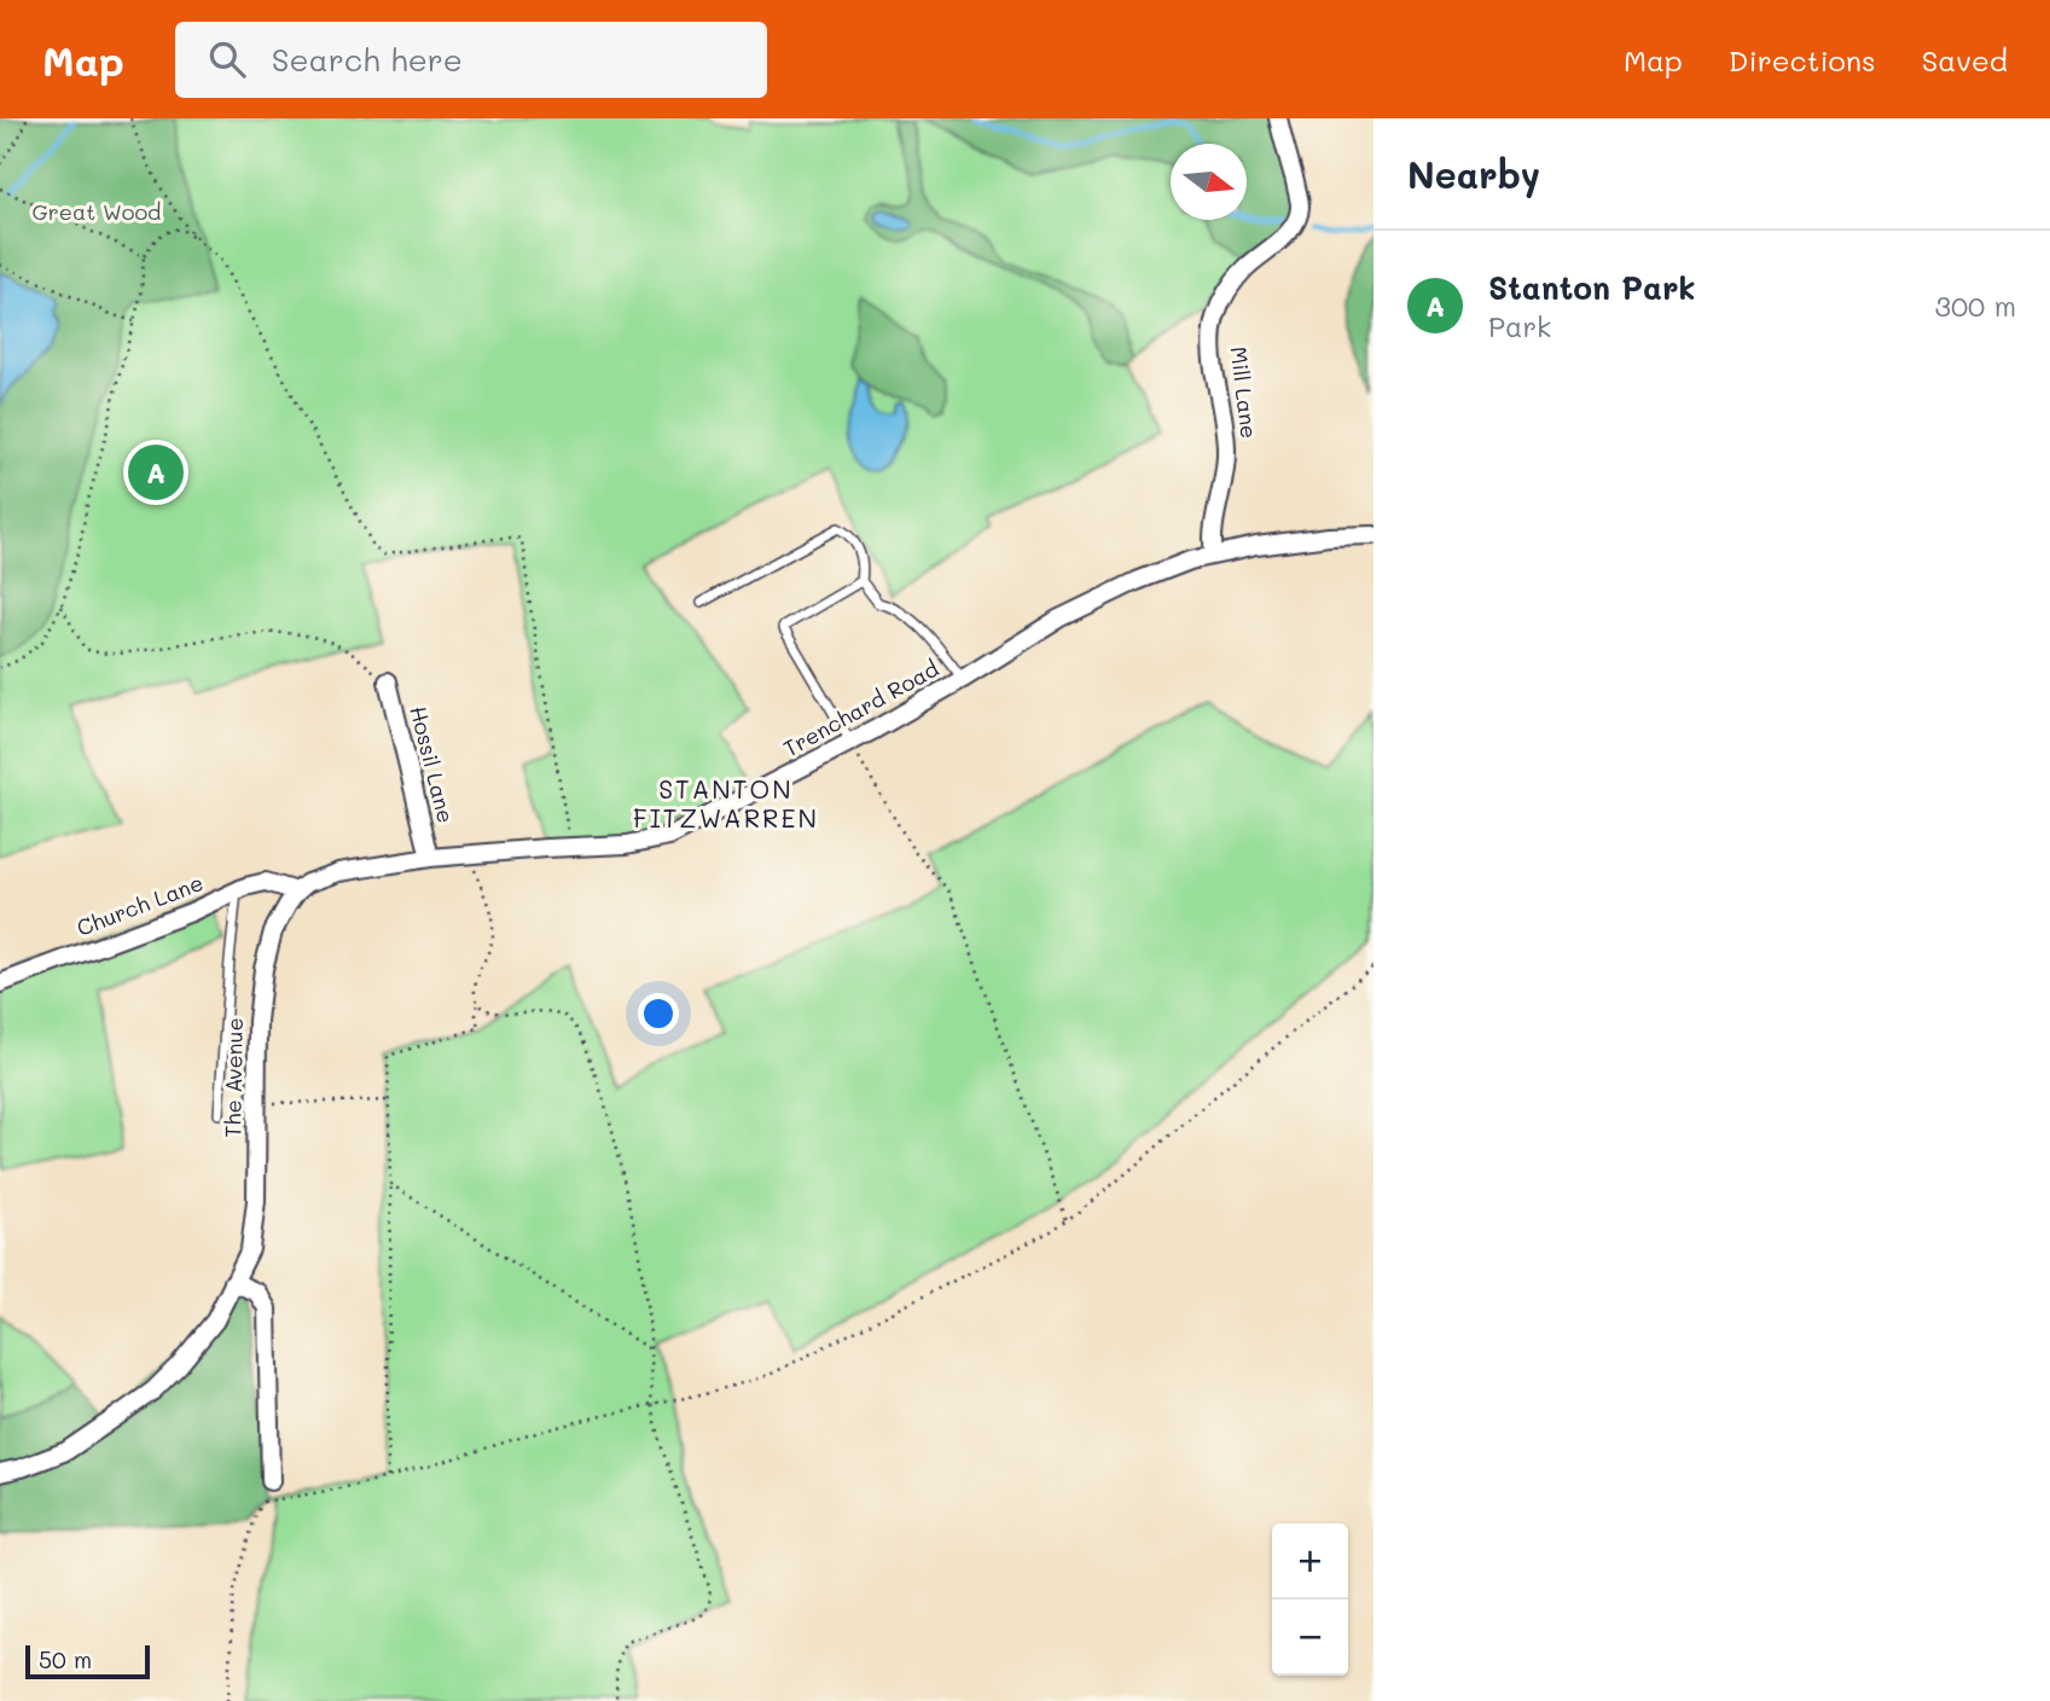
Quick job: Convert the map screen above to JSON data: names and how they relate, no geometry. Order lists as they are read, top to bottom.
{
  "streets": {
    "street": [
      "Mill Lane",
      "Trenchard Road",
      "Hossil Lane",
      "Church Lane",
      "The Avenue"
    ]
  },
  "crossings": [
    ["Mill Lane", "Trenchard Road"],
    ["Trenchard Road", "Hossil Lane"],
    ["Trenchard Road", "Church Lane"],
    ["Trenchard Road", "The Avenue"],
    ["Church Lane", "The Avenue"]
  ],
  "districts": ["STANTON FITZWARREN"],
  "parks": ["Great Wood"],
  "scale_bar": "50 m",
  "north": "right",
  "page": {
    "header": "Map",
    "search": "Search here",
    "nav": ["Map", "Directions", "Saved"],
    "heading": "Nearby",
    "list": [
      {
        "mark": "A",
        "name": "Stanton Park",
        "note": "Park",
        "value": "300 m"
      }
    ],
    "pins": "A",
    "map_buttons": ["+", "−"],
    "scale": "50 m"
  }
}
